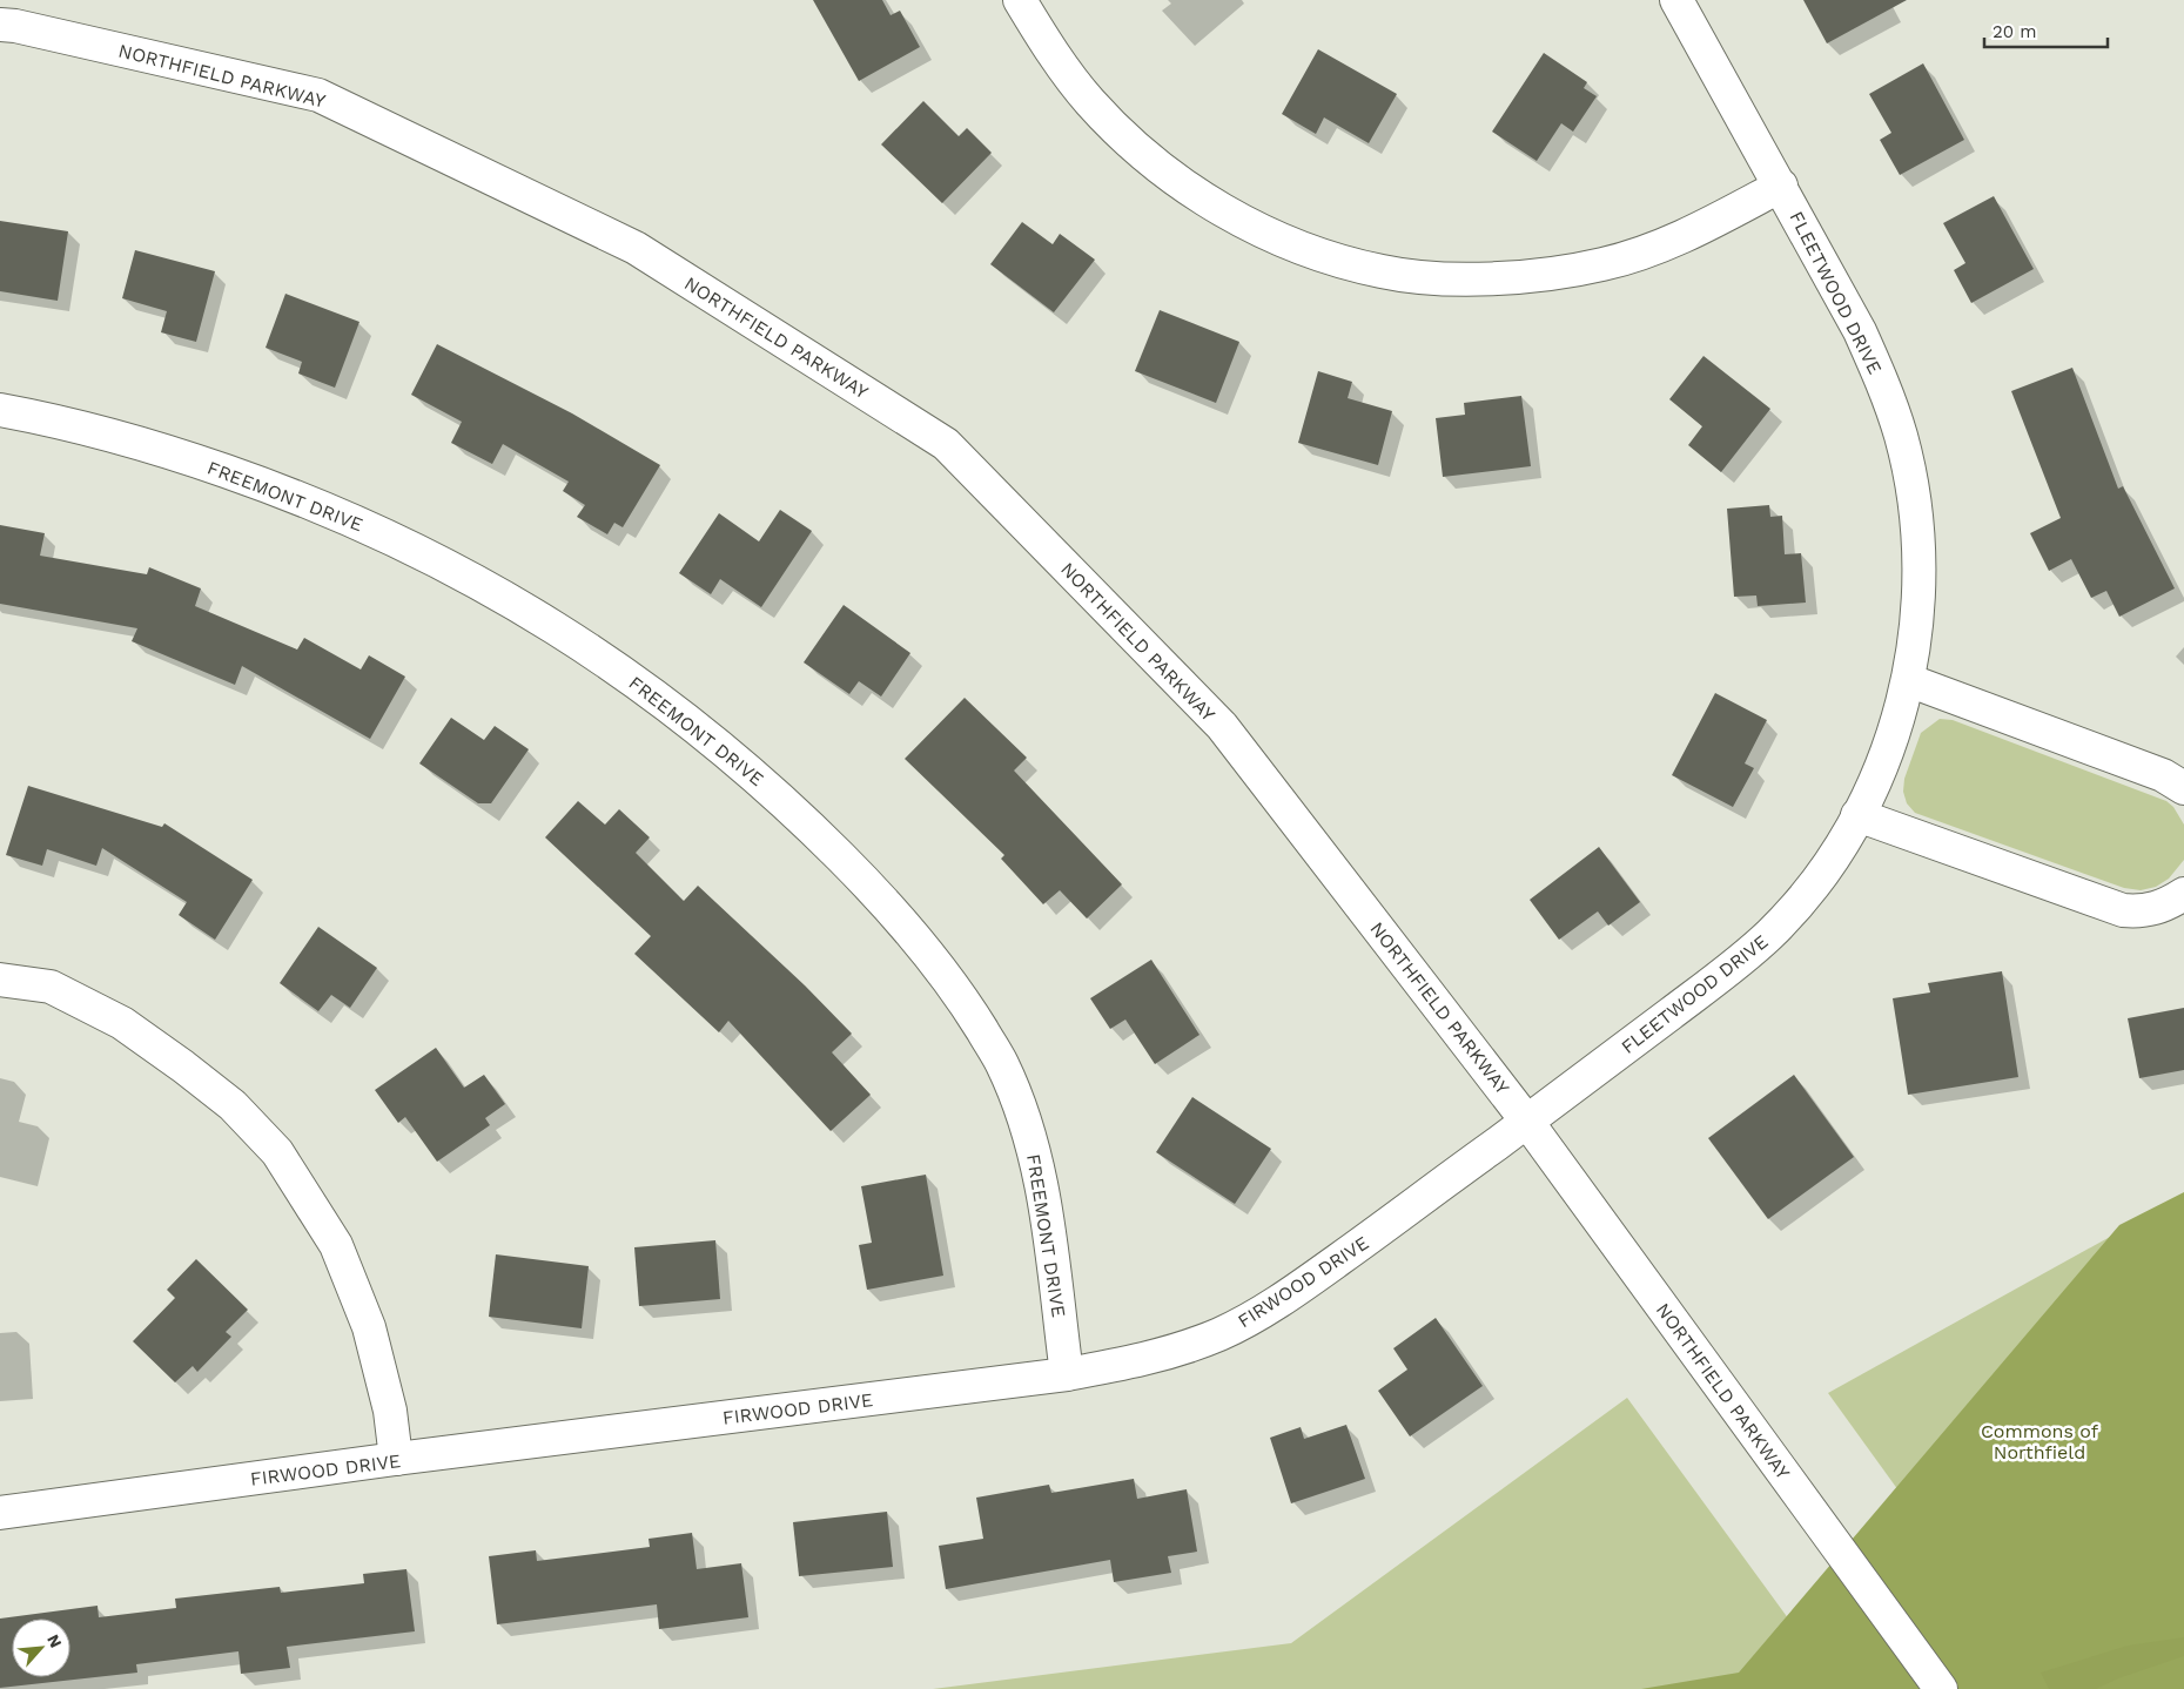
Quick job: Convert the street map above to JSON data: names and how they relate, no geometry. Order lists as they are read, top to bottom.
{
  "streets": {
    "street": [
      "NORTHFIELD PARKWAY",
      "FLEETWOOD DRIVE",
      "FREEMONT DRIVE",
      "FIRWOOD DRIVE"
    ]
  },
  "crossings": [
    ["NORTHFIELD PARKWAY", "FLEETWOOD DRIVE"],
    ["NORTHFIELD PARKWAY", "FIRWOOD DRIVE"],
    ["FLEETWOOD DRIVE", "FIRWOOD DRIVE"],
    ["FREEMONT DRIVE", "FIRWOOD DRIVE"]
  ],
  "parks": ["Commons of Northfield"],
  "scale_bar": "20 m",
  "north": "top right"
}
